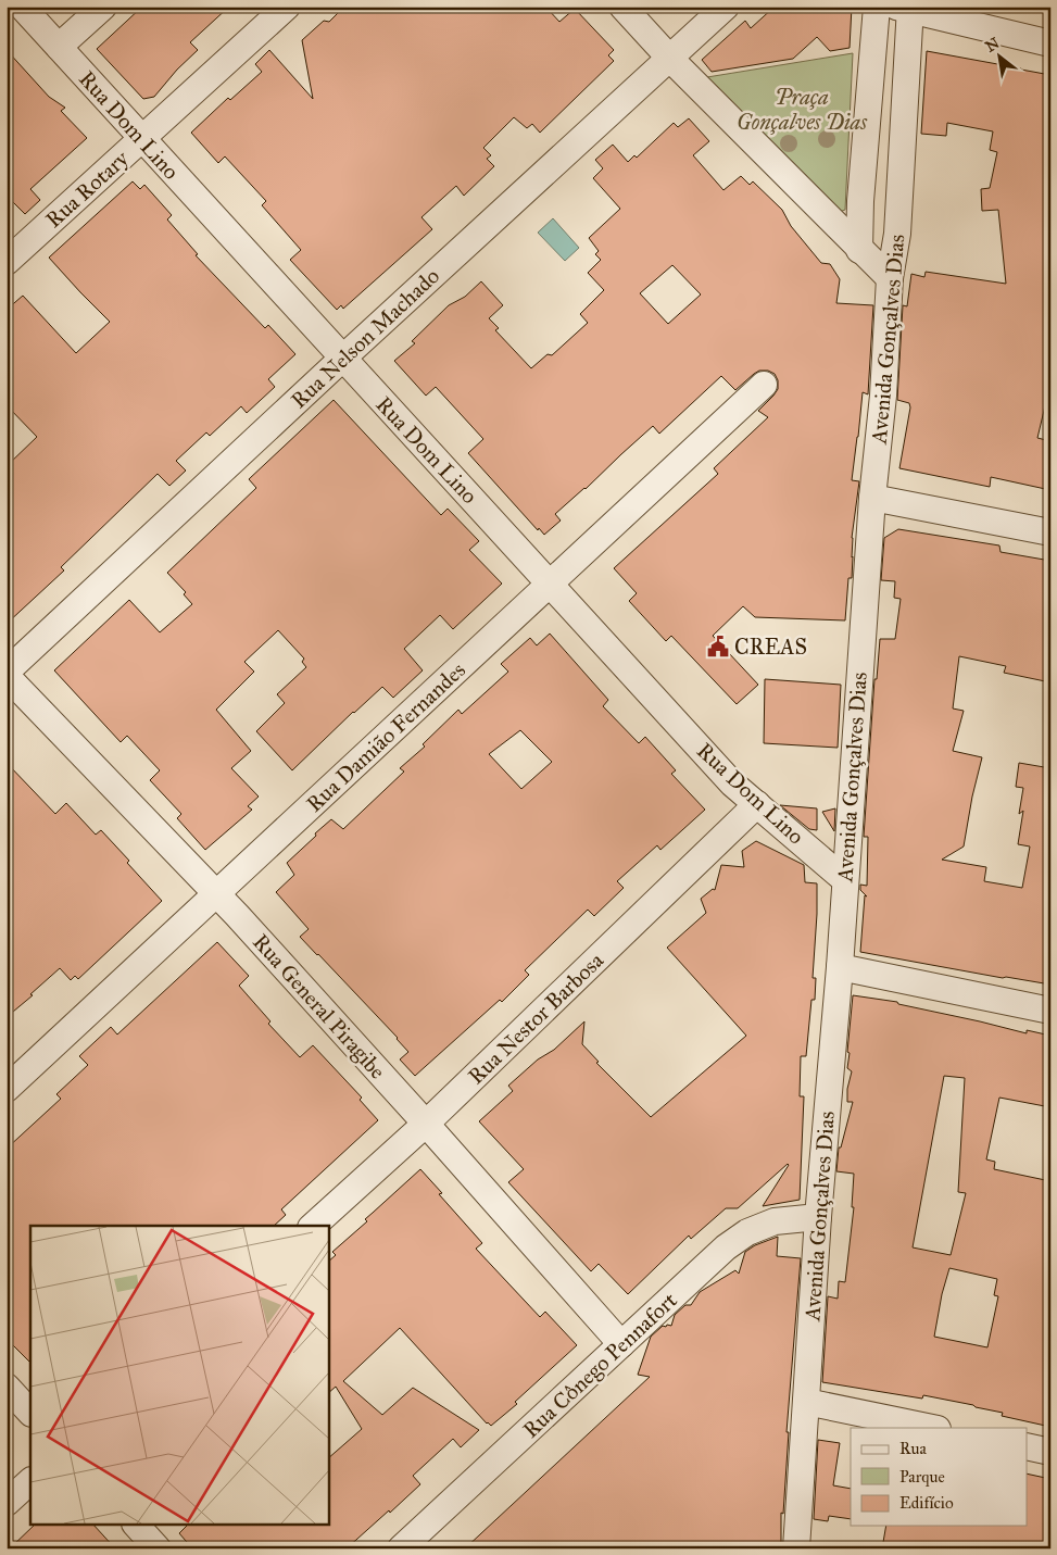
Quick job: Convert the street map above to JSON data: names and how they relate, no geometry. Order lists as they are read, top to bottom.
{
  "streets": {
    "street": [
      "Rua Dom Lino",
      "Rua Rotary",
      "Rua Nelson Machado",
      "Avenida Gonçalves Dias",
      "Rua Damião Fernandes",
      "Rua General Piragibe",
      "Rua Nestor Barbosa",
      "Rua Cônego Pennafort"
    ]
  },
  "crossings": [
    ["Rua Dom Lino", "Rua Rotary"],
    ["Rua Dom Lino", "Rua Nelson Machado"],
    ["Rua Dom Lino", "Avenida Gonçalves Dias"],
    ["Rua Dom Lino", "Rua Damião Fernandes"],
    ["Rua Dom Lino", "Rua Nestor Barbosa"],
    ["Avenida Gonçalves Dias", "Rua Cônego Pennafort"],
    ["Rua Damião Fernandes", "Rua General Piragibe"],
    ["Rua General Piragibe", "Rua Nestor Barbosa"],
    ["Rua General Piragibe", "Rua Cônego Pennafort"]
  ],
  "parks": ["Praça Gonçalves Dias"],
  "places": {
    "public building": ["CREAS"]
  },
  "legend": ["Rua", "Parque", "Edifício"],
  "north": "top left"
}
